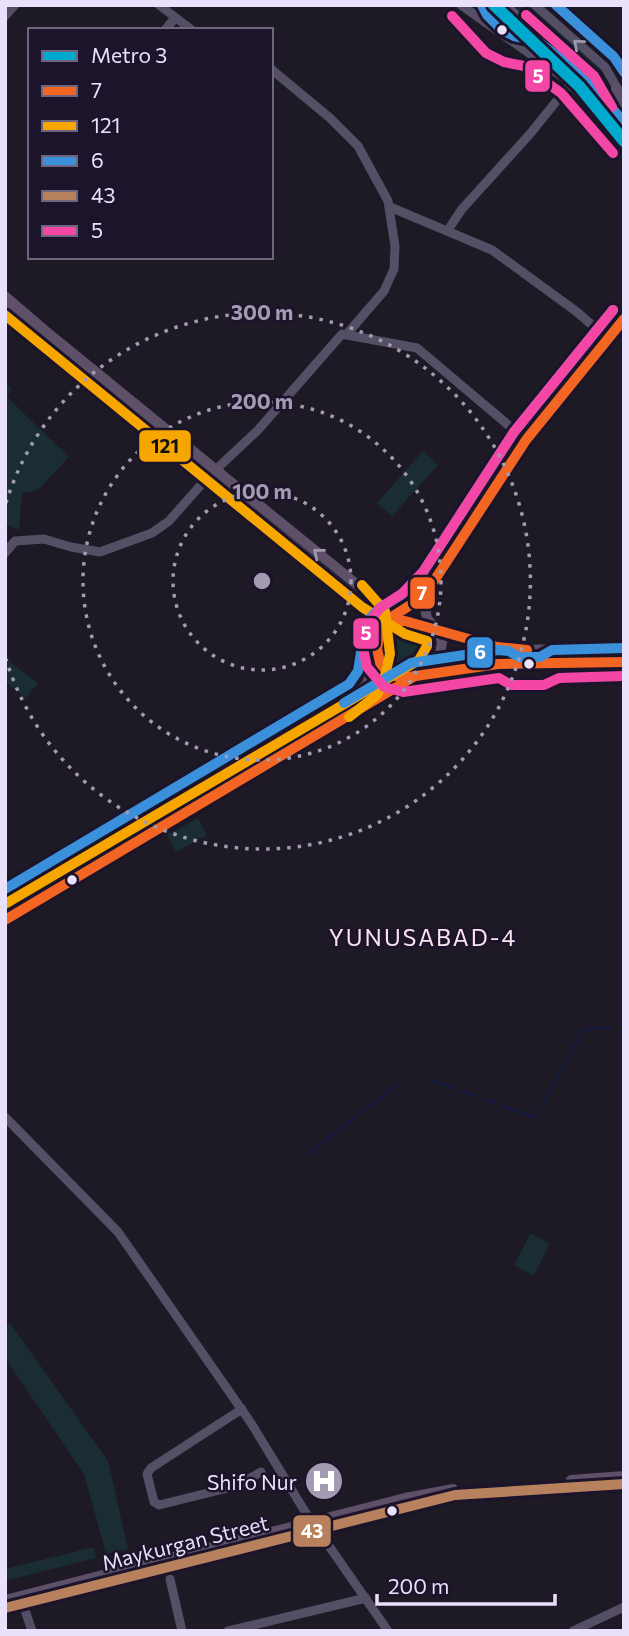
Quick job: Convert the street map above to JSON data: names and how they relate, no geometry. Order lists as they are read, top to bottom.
{
  "streets": {
    "main road": ["Maykurgan Street"]
  },
  "districts": ["YUNUSABAD-4"],
  "places": {
    "hospital": ["Shifo Nur"]
  },
  "lines": [
    "metro line 3",
    "transit line 6",
    "transit line 5",
    "transit line 121",
    "transit line 7",
    "transit line 43"
  ],
  "legend": [
    "Metro 3",
    "7",
    "121",
    "6",
    "43",
    "5"
  ],
  "scale_bar": "200 m",
  "rings": ["300 m", "200 m", "100 m"]
}
